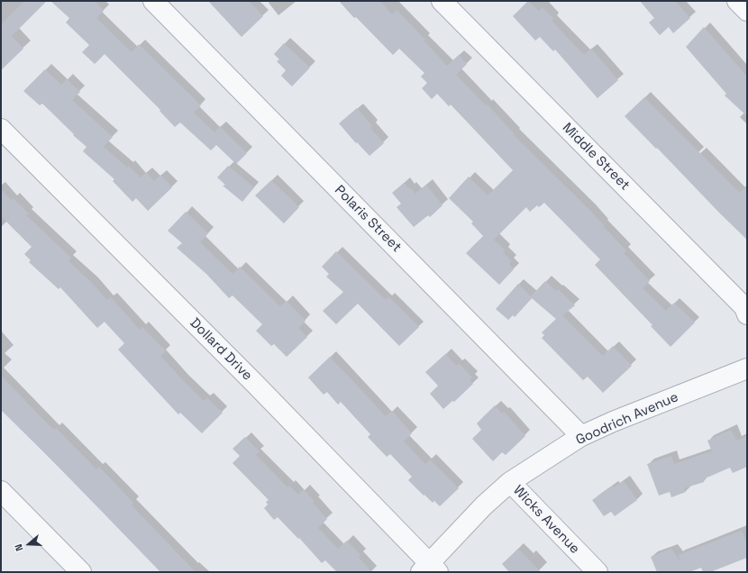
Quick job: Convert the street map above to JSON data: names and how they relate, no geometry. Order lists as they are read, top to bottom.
{
  "streets": {
    "street": [
      "Middle Street",
      "Polaris Street",
      "Dollard Drive",
      "Goodrich Avenue",
      "Wicks Avenue"
    ]
  },
  "crossings": [
    ["Polaris Street", "Goodrich Avenue"],
    ["Dollard Drive", "Goodrich Avenue"],
    ["Goodrich Avenue", "Wicks Avenue"]
  ],
  "north": "left"
}
